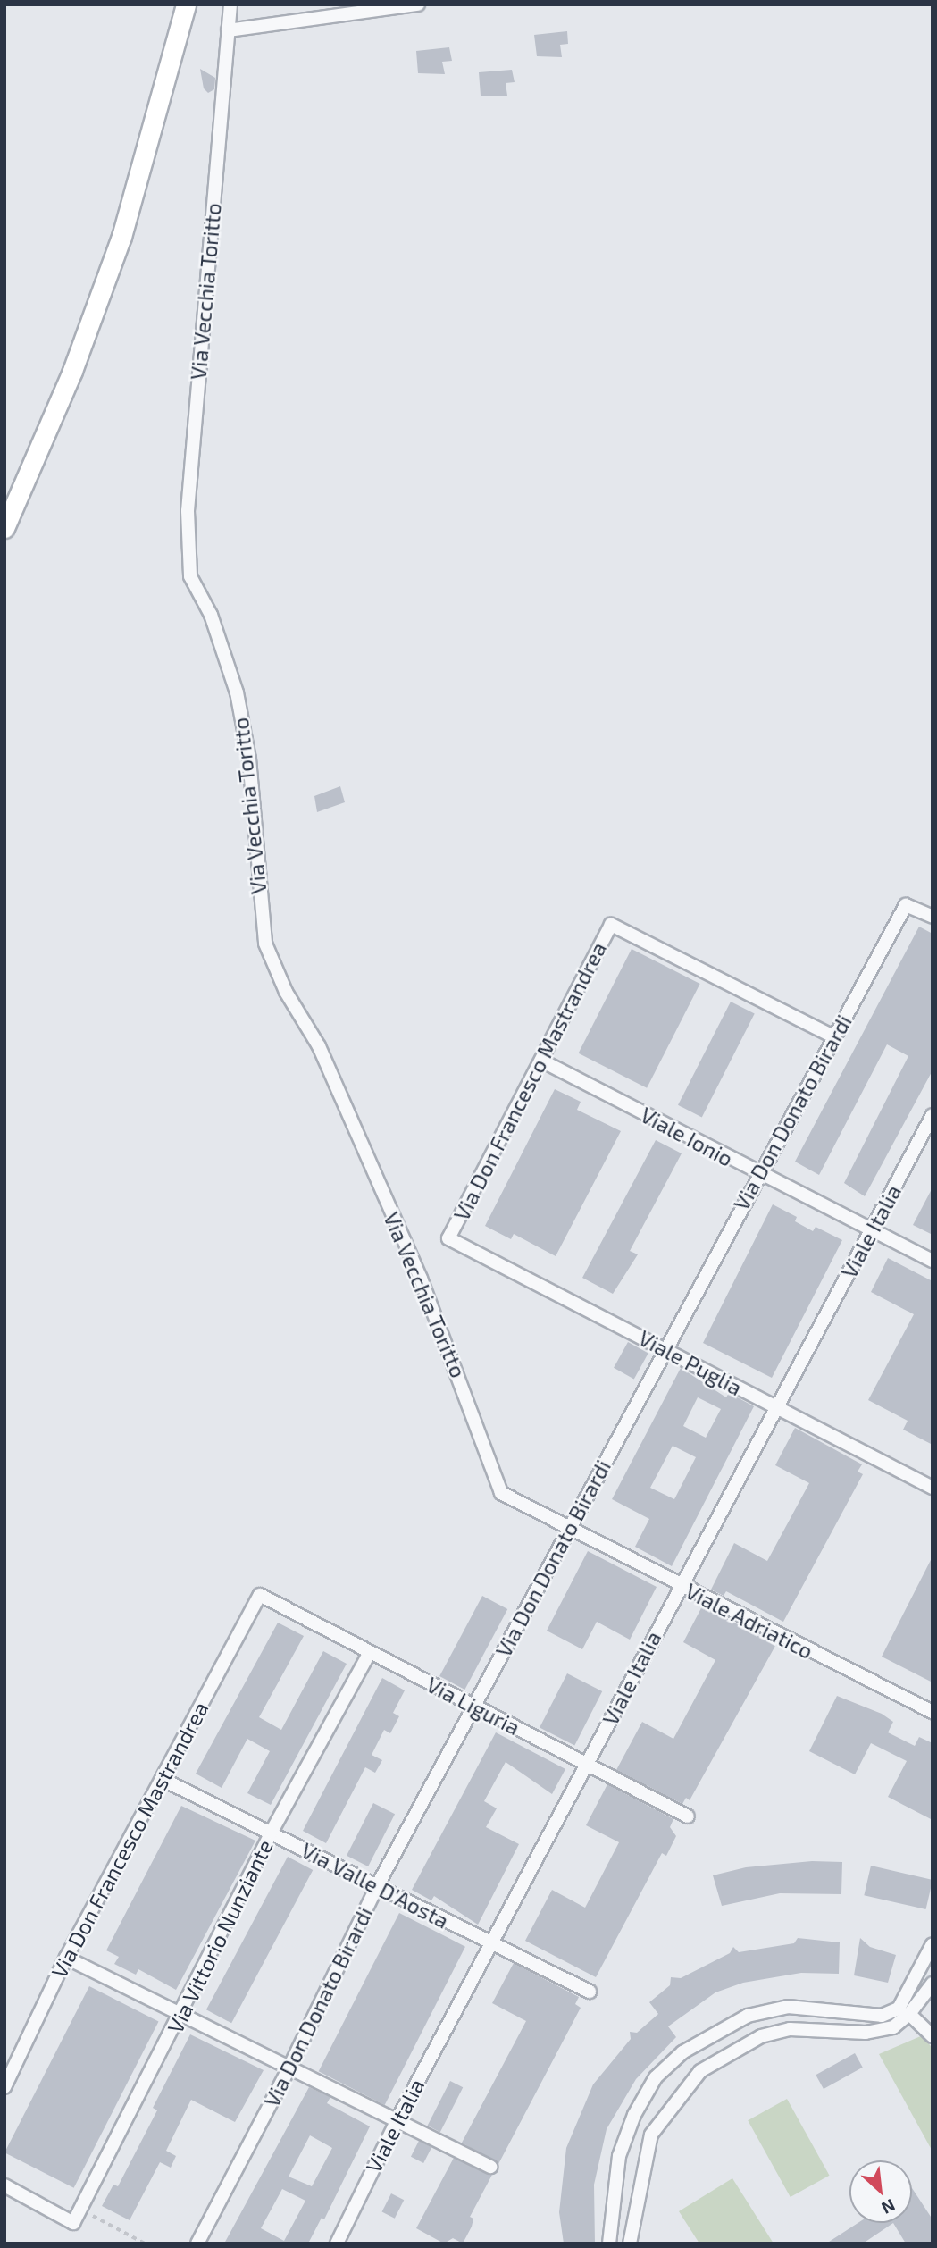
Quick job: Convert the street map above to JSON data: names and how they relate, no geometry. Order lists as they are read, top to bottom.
{
  "streets": {
    "street": [
      "Via Vecchia Toritto",
      "Via Don Francesco Mastrandrea",
      "Via Don Donato Birardi",
      "Viale Ionio",
      "Viale Italia",
      "Viale Puglia",
      "Viale Adriatico",
      "Via Liguria",
      "Via Valle D'Aosta",
      "Via Vittorio Nunziante"
    ]
  },
  "crossings": [
    ["Via Vecchia Toritto", "Via Don Donato Birardi"],
    ["Via Vecchia Toritto", "Viale Adriatico"],
    ["Via Don Francesco Mastrandrea", "Via Don Donato Birardi"],
    ["Via Don Francesco Mastrandrea", "Viale Ionio"],
    ["Via Don Francesco Mastrandrea", "Viale Puglia"],
    ["Via Don Francesco Mastrandrea", "Via Liguria"],
    ["Via Don Francesco Mastrandrea", "Via Valle D'Aosta"],
    ["Via Don Donato Birardi", "Viale Ionio"],
    ["Via Don Donato Birardi", "Viale Puglia"],
    ["Via Don Donato Birardi", "Viale Adriatico"],
    ["Via Don Donato Birardi", "Via Liguria"],
    ["Via Don Donato Birardi", "Via Valle D'Aosta"],
    ["Viale Ionio", "Viale Italia"],
    ["Viale Italia", "Viale Puglia"],
    ["Viale Italia", "Viale Adriatico"],
    ["Viale Italia", "Via Liguria"],
    ["Viale Italia", "Via Valle D'Aosta"],
    ["Via Liguria", "Via Vittorio Nunziante"],
    ["Via Valle D'Aosta", "Via Vittorio Nunziante"]
  ],
  "north": "bottom right"
}
